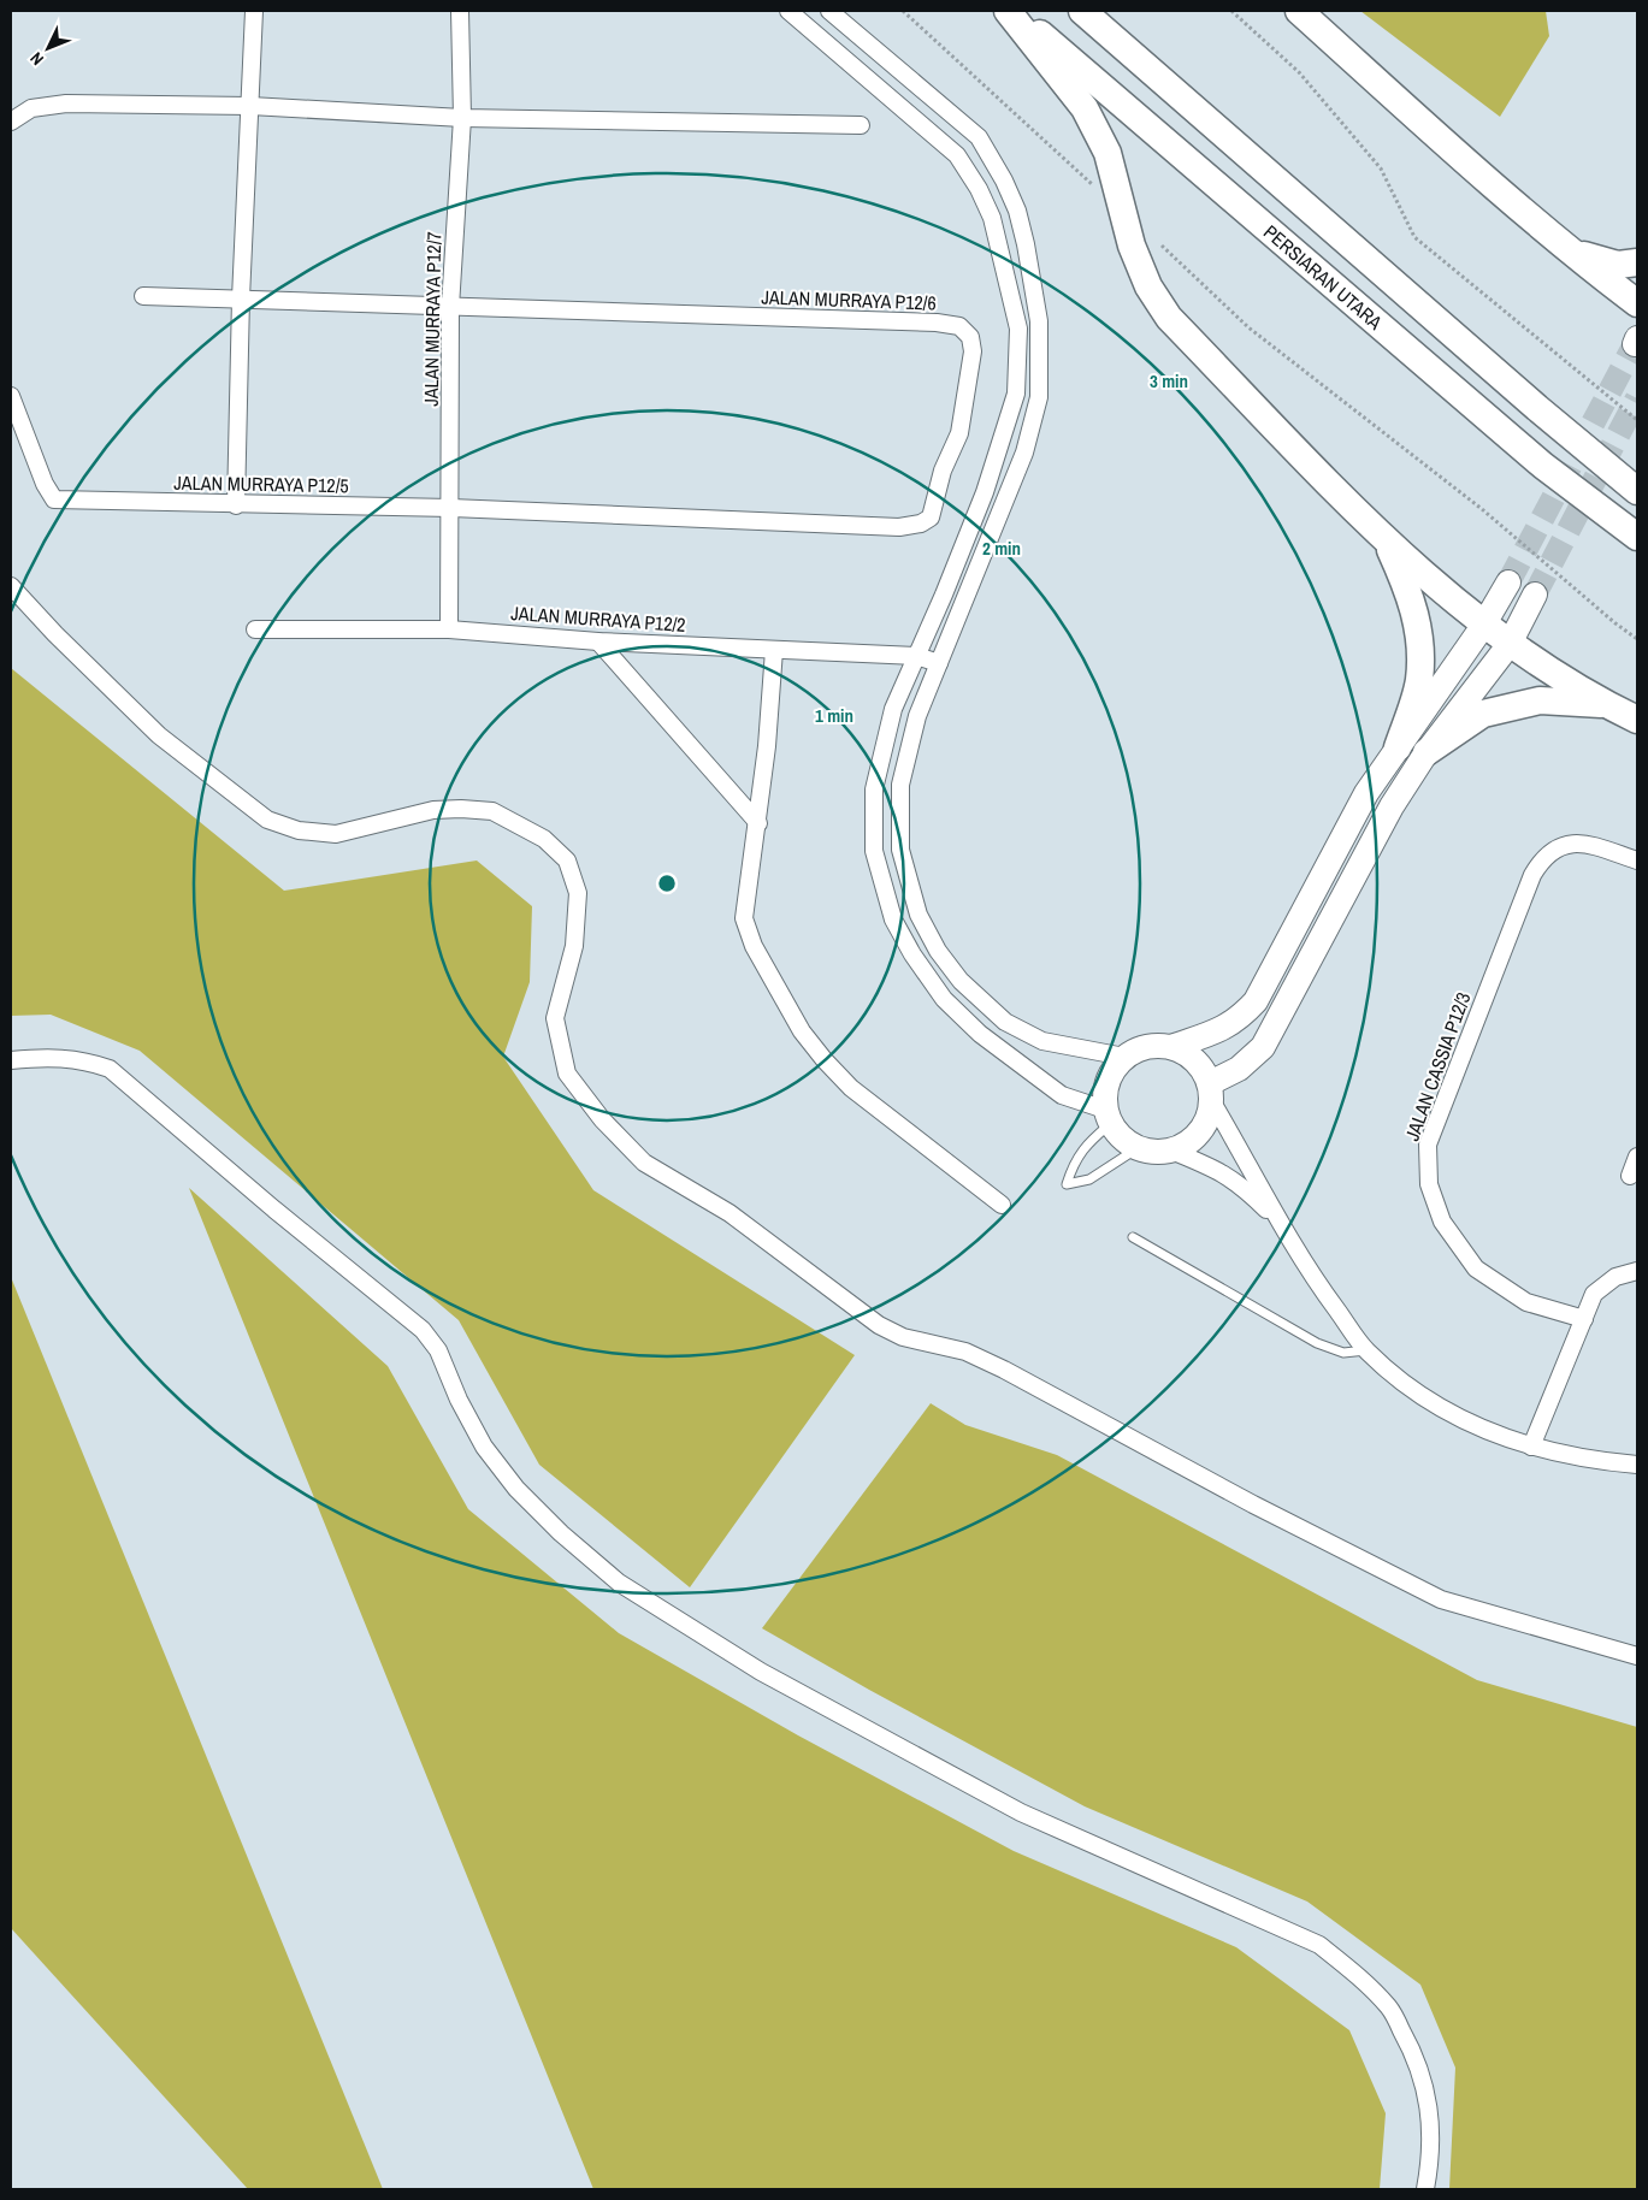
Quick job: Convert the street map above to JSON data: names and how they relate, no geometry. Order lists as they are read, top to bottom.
{
  "streets": {
    "main road": ["PERSIARAN UTARA"],
    "street": [
      "JALAN MURRAYA P12/6",
      "JALAN MURRAYA P12/7",
      "JALAN MURRAYA P12/5",
      "JALAN MURRAYA P12/2",
      "JALAN CASSIA P12/3"
    ]
  },
  "crossings": [
    ["JALAN MURRAYA P12/6", "JALAN MURRAYA P12/7"],
    ["JALAN MURRAYA P12/6", "JALAN MURRAYA P12/5"],
    ["JALAN MURRAYA P12/7", "JALAN MURRAYA P12/5"],
    ["JALAN MURRAYA P12/7", "JALAN MURRAYA P12/2"]
  ],
  "north": "bottom left",
  "rings": ["3 min", "2 min", "1 min"]
}
